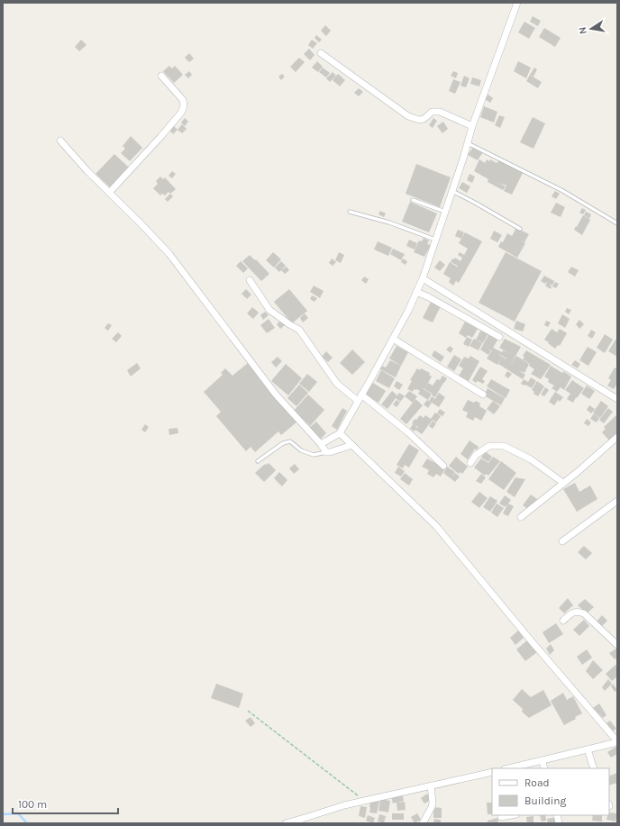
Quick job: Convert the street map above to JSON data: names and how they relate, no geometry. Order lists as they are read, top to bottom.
{
  "legend": ["Road", "Building"],
  "scale_bar": "100 m",
  "north": "left"
}
